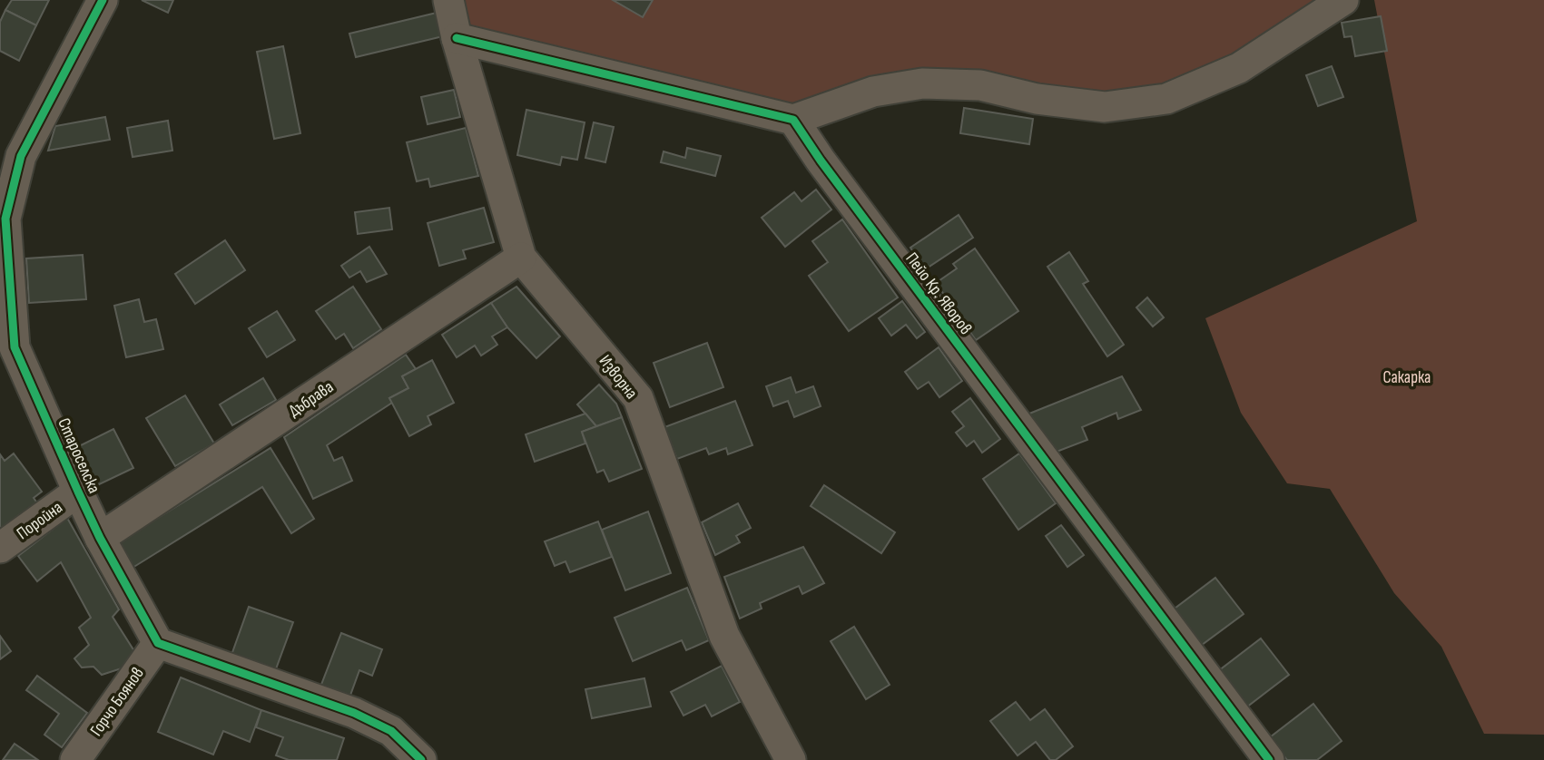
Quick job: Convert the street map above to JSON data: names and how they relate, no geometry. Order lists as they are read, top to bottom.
{
  "streets": {
    "street": [
      "Пейо Кр. Яворов",
      "Изворна",
      "Дъбрава",
      "Староселска",
      "Поройна",
      "Горчо Боянов"
    ]
  },
  "crossings": [
    ["Изворна", "Дъбрава"],
    ["Дъбрава", "Староселска"],
    ["Староселска", "Поройна"],
    ["Староселска", "Горчо Боянов"]
  ],
  "parks": ["Сакарка"]
}
